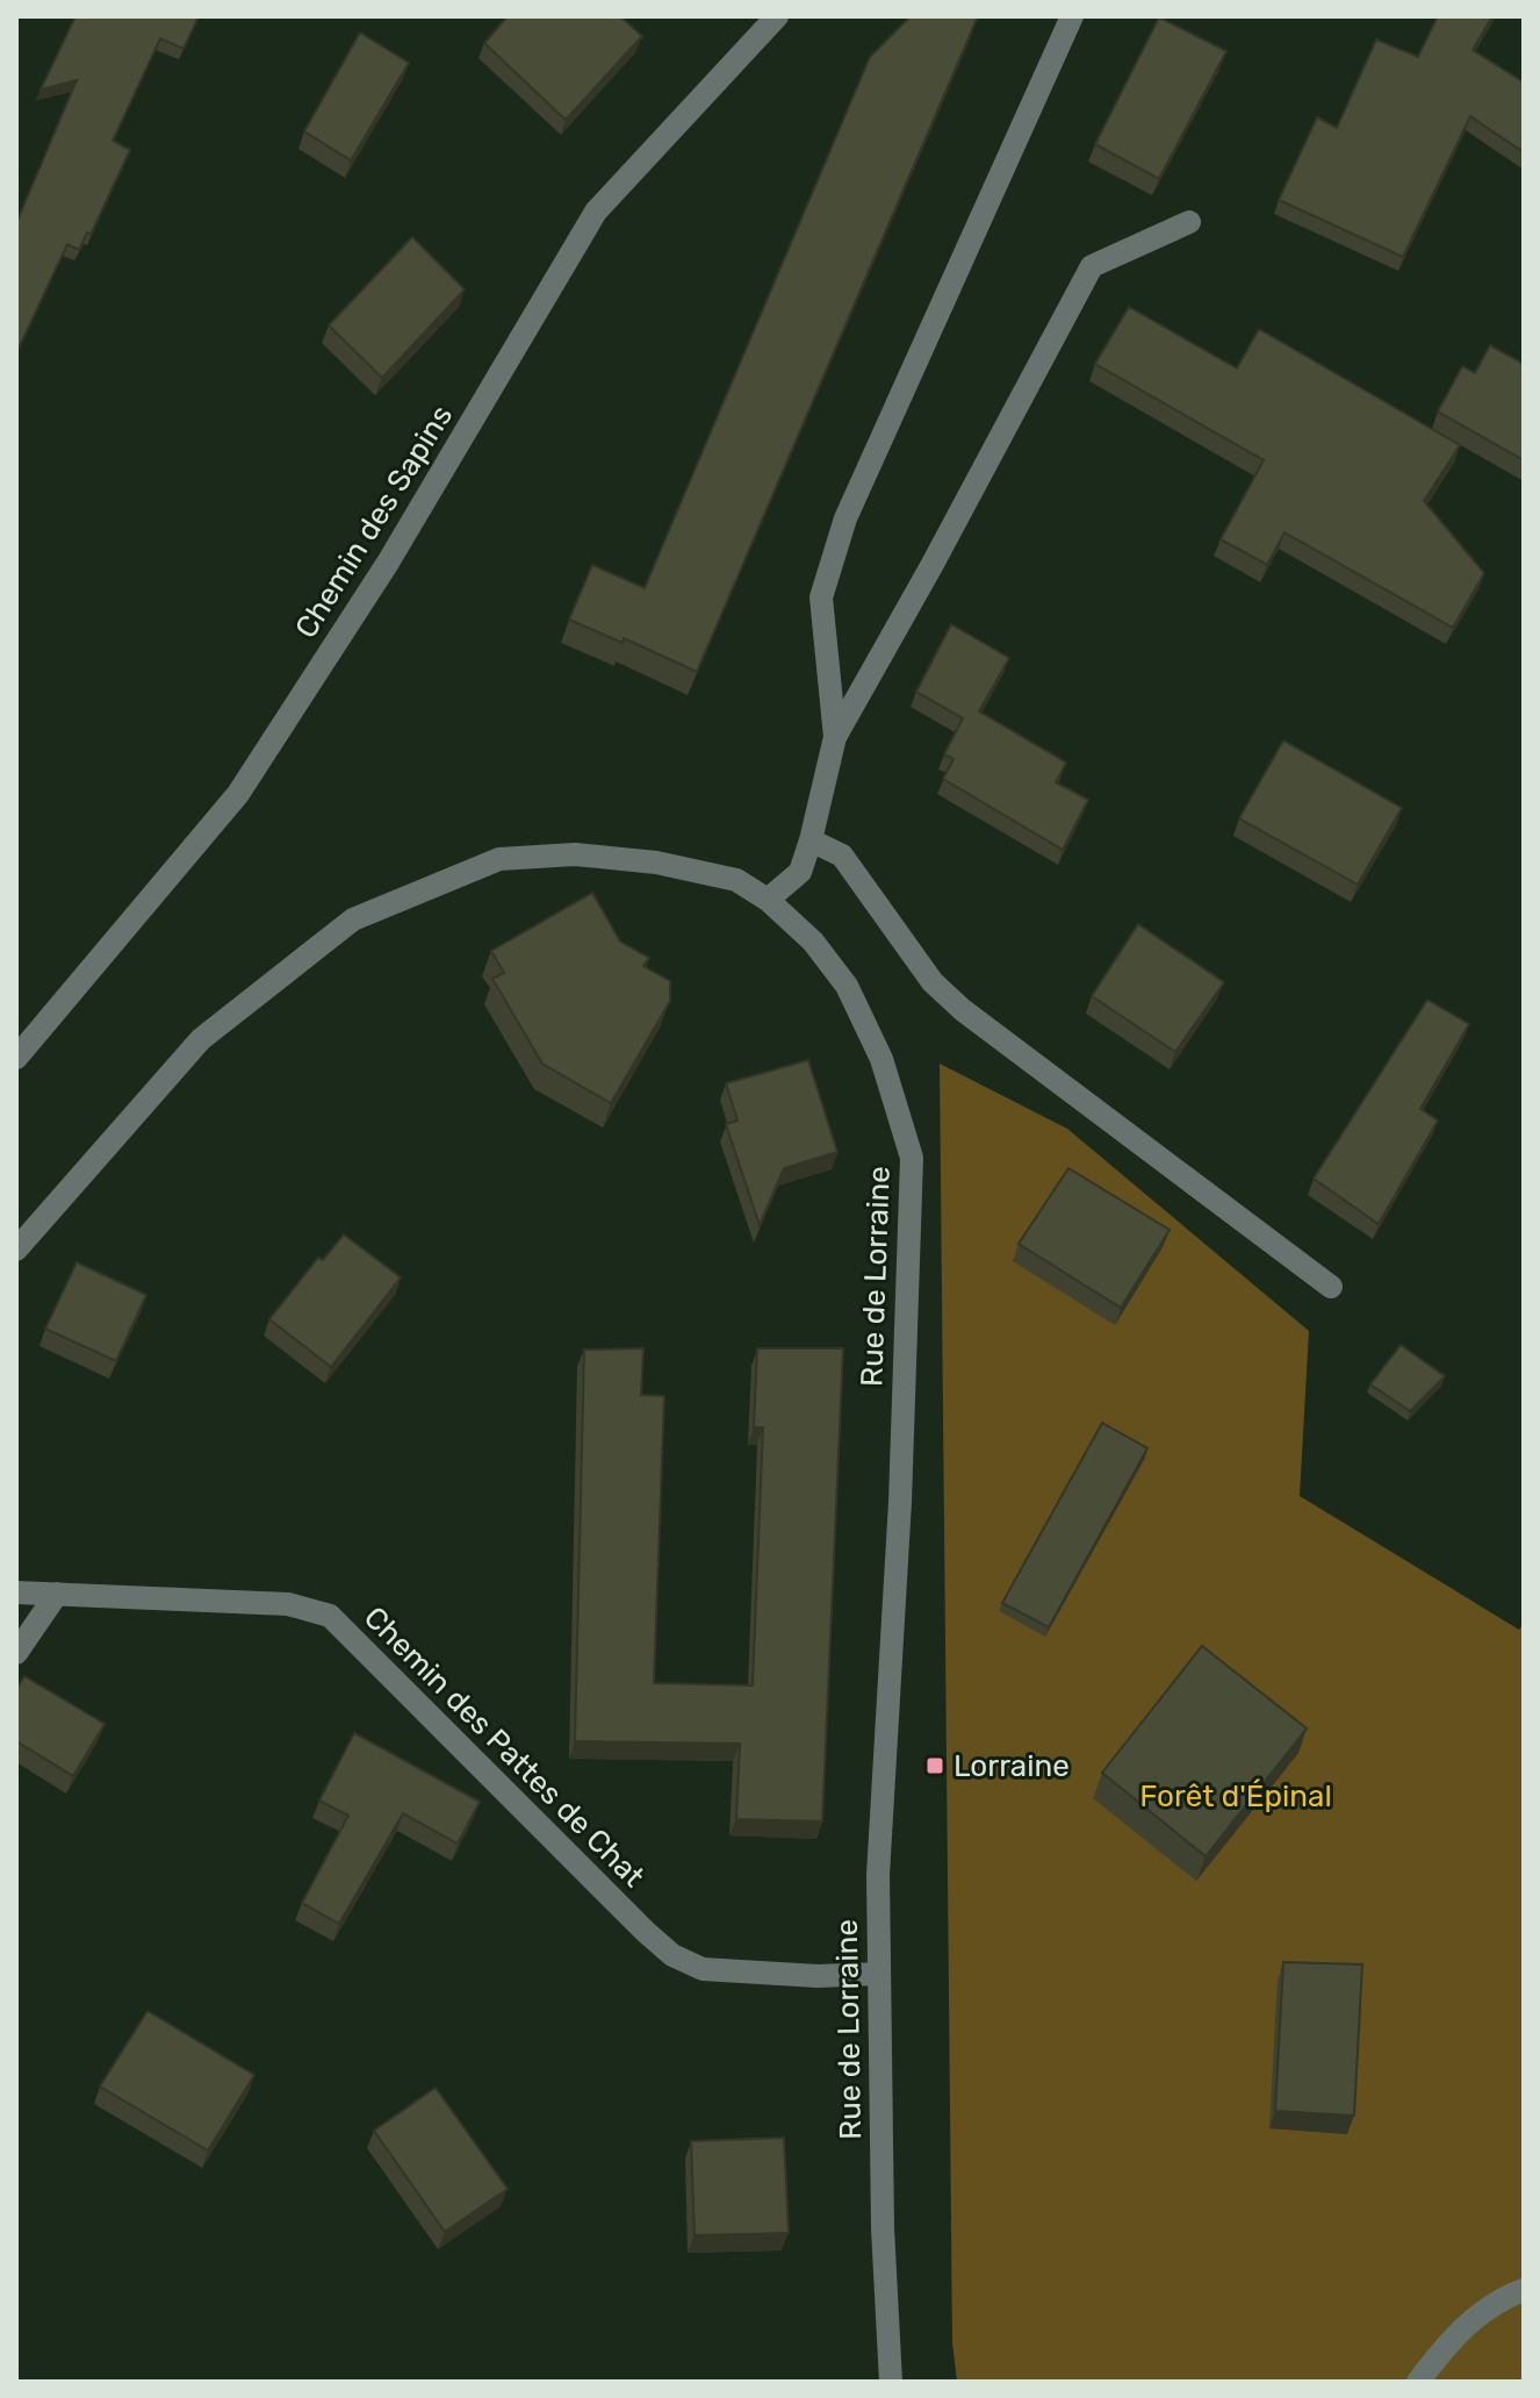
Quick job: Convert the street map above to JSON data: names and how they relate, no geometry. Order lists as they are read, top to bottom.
{
  "streets": {
    "street": ["Chemin des Sapins", "Rue de Lorraine", "Chemin des Pattes de Chat"]
  },
  "crossings": [
    ["Rue de Lorraine", "Chemin des Pattes de Chat"]
  ],
  "parks": ["Forêt d'Épinal"],
  "places": {
    "transit": ["Lorraine"]
  }
}
